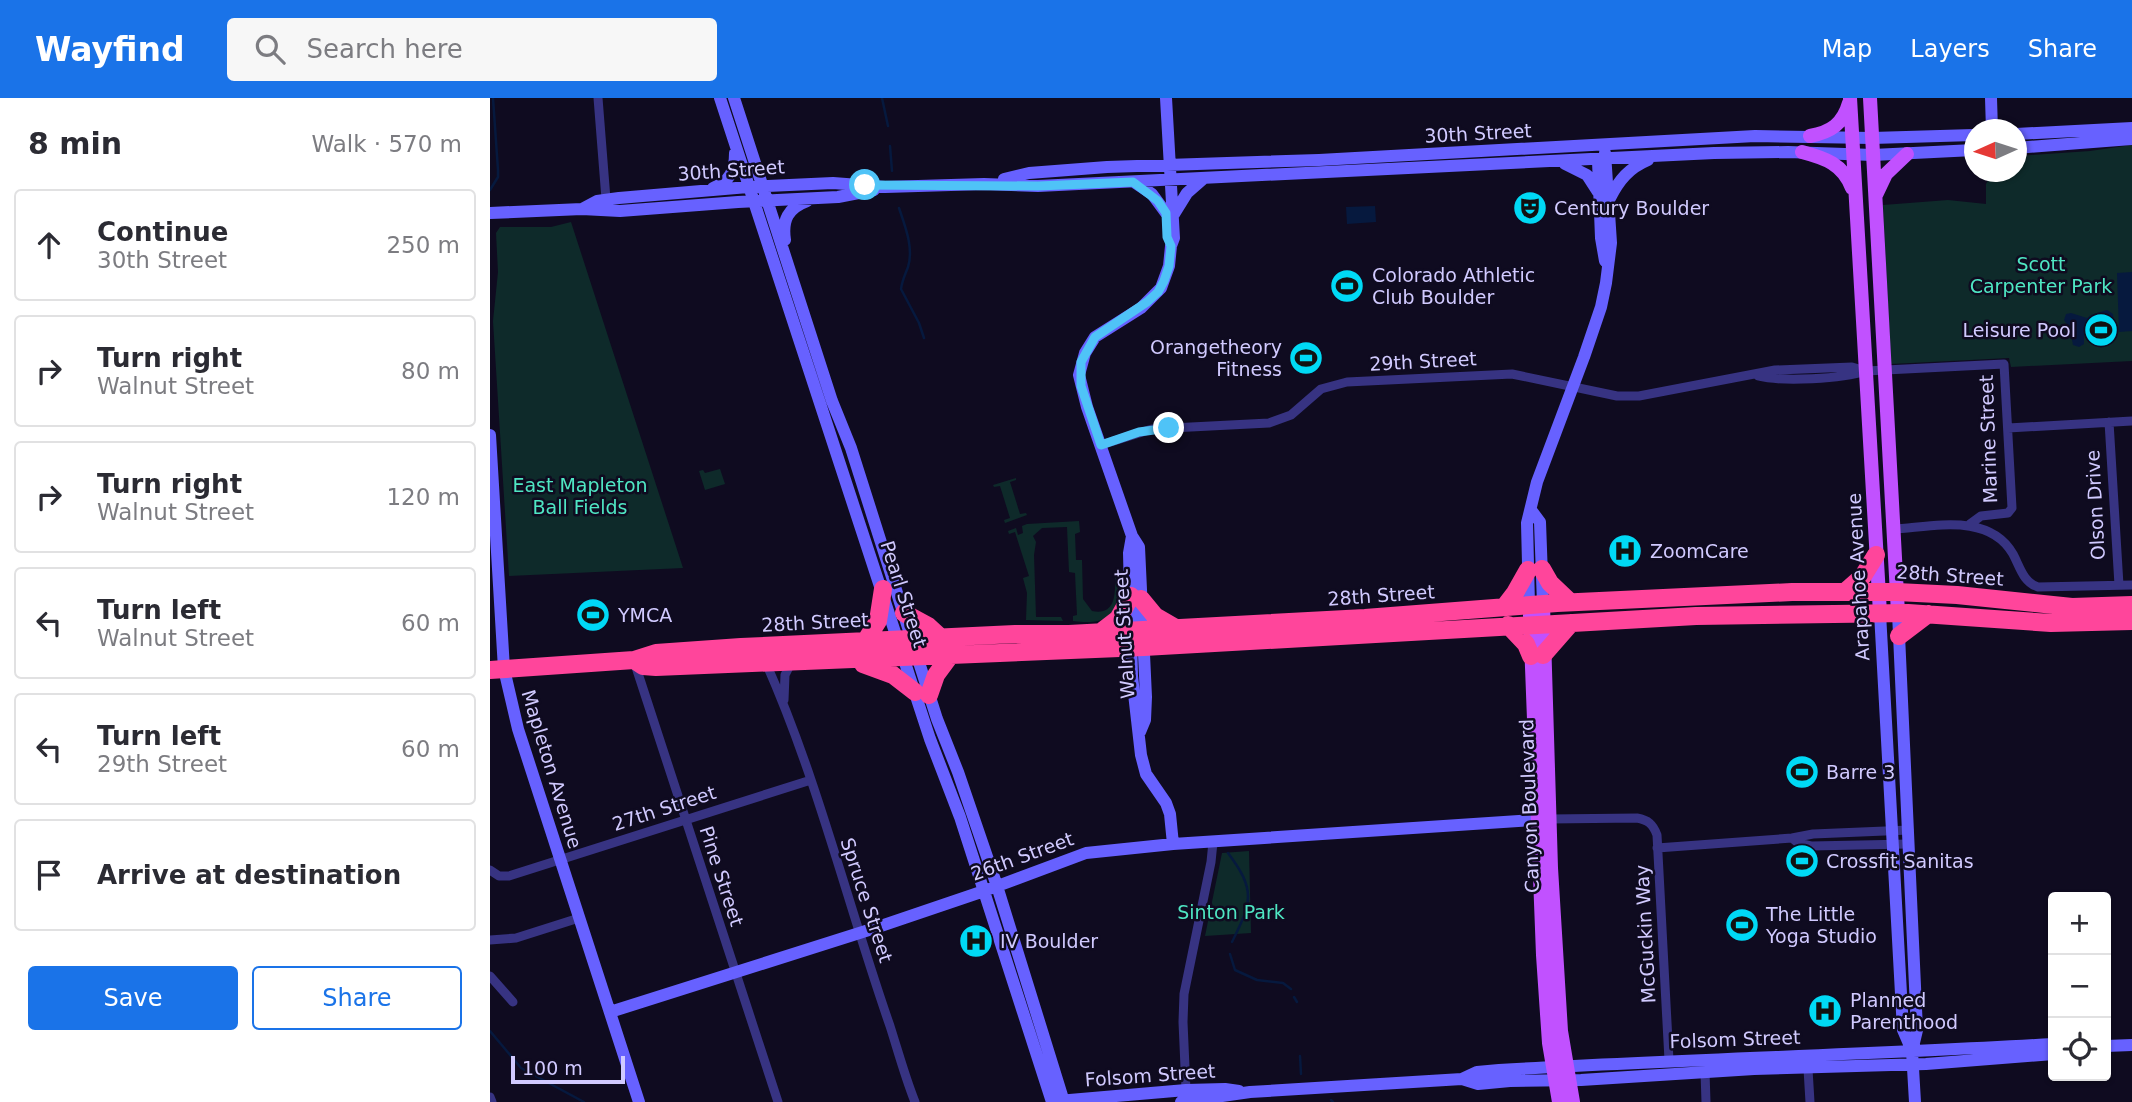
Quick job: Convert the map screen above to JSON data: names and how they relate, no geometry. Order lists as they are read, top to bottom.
{
  "streets": {
    "highway": ["28th Street"],
    "main road": [
      "30th Street",
      "Arapahoe Avenue",
      "Pearl Street",
      "Walnut Street",
      "Mapleton Avenue",
      "Canyon Boulevard",
      "26th Street",
      "Folsom Street"
    ],
    "street": [
      "29th Street",
      "Marine Street",
      "Olson Drive",
      "27th Street",
      "Pine Street",
      "Spruce Street",
      "McGuckin Way"
    ]
  },
  "crossings": [
    ["30th Street", "Arapahoe Avenue"],
    ["30th Street", "Pearl Street"],
    ["30th Street", "Walnut Street"],
    ["30th Street", "Canyon Boulevard"],
    ["29th Street", "Marine Street"],
    ["29th Street", "Arapahoe Avenue"],
    ["29th Street", "Walnut Street"],
    ["29th Street", "Canyon Boulevard"],
    ["28th Street", "Arapahoe Avenue"],
    ["28th Street", "Pearl Street"],
    ["28th Street", "Walnut Street"],
    ["28th Street", "Mapleton Avenue"],
    ["28th Street", "Canyon Boulevard"],
    ["28th Street", "Pine Street"],
    ["28th Street", "Spruce Street"],
    ["Arapahoe Avenue", "McGuckin Way"],
    ["Arapahoe Avenue", "Folsom Street"],
    ["Pearl Street", "26th Street"],
    ["Pearl Street", "Folsom Street"],
    ["Walnut Street", "26th Street"],
    ["Mapleton Avenue", "27th Street"],
    ["Mapleton Avenue", "26th Street"],
    ["Canyon Boulevard", "26th Street"],
    ["Canyon Boulevard", "McGuckin Way"],
    ["Canyon Boulevard", "Folsom Street"],
    ["27th Street", "Pine Street"],
    ["27th Street", "Spruce Street"],
    ["26th Street", "Pine Street"],
    ["26th Street", "Spruce Street"],
    ["26th Street", "McGuckin Way"],
    ["McGuckin Way", "Folsom Street"]
  ],
  "parks": ["Scott Carpenter Park", "East Mapleton Ball Fields", "Sinton Park"],
  "places": {
    "theatre": ["Century Boulder"],
    "sports": [
      "Colorado Athletic Club Boulder",
      "Leisure Pool",
      "Orangetheory Fitness",
      "YMCA",
      "Barre 3",
      "Crossfit Sanitas",
      "The Little Yoga Studio"
    ],
    "hospital": ["ZoomCare", "IV Boulder", "Planned Parenthood"]
  },
  "scale_bar": "100 m",
  "north": "left",
  "page": {
    "header": "Wayfind",
    "search": "Search here",
    "nav": ["Map", "Layers", "Share"],
    "heading": ["8 min", "Walk · 570 m"],
    "list": [
      ["Continue", "30th Street", "250 m"],
      ["Turn right", "Walnut Street", "80 m"],
      ["Turn right", "Walnut Street", "120 m"],
      ["Turn left", "Walnut Street", "60 m"],
      ["Turn left", "29th Street", "60 m"],
      "Arrive at destination"
    ],
    "map_buttons": ["+", "−"],
    "buttons": ["Save", "Share"],
    "scale": "100 m"
  }
}
